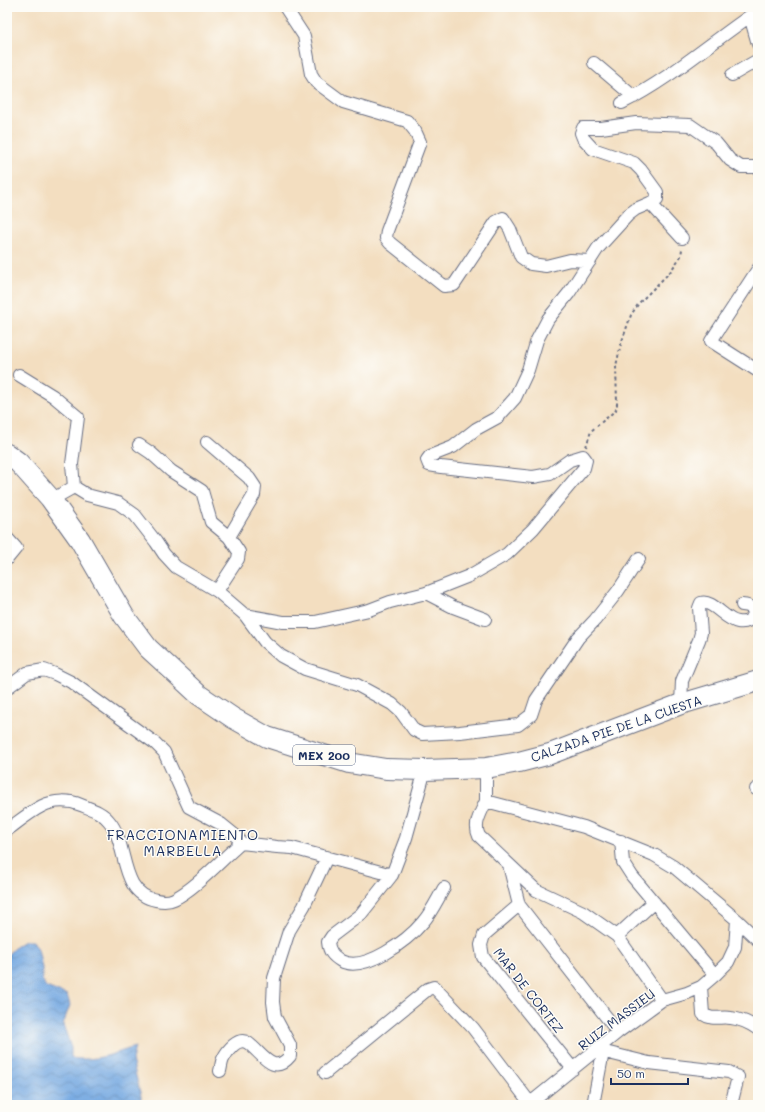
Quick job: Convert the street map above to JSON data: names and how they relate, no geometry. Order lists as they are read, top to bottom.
{
  "streets": {
    "main road": ["CALZADA PIE DE LA CUESTA", "MEX 200"],
    "street": ["MAR DE CORTEZ", "RUIZ MASSIEU"]
  },
  "crossings": [
    ["MAR DE CORTEZ", "RUIZ MASSIEU"]
  ],
  "districts": ["FRACCIONAMIENTO MARBELLA"],
  "scale_bar": "50 m"
}
